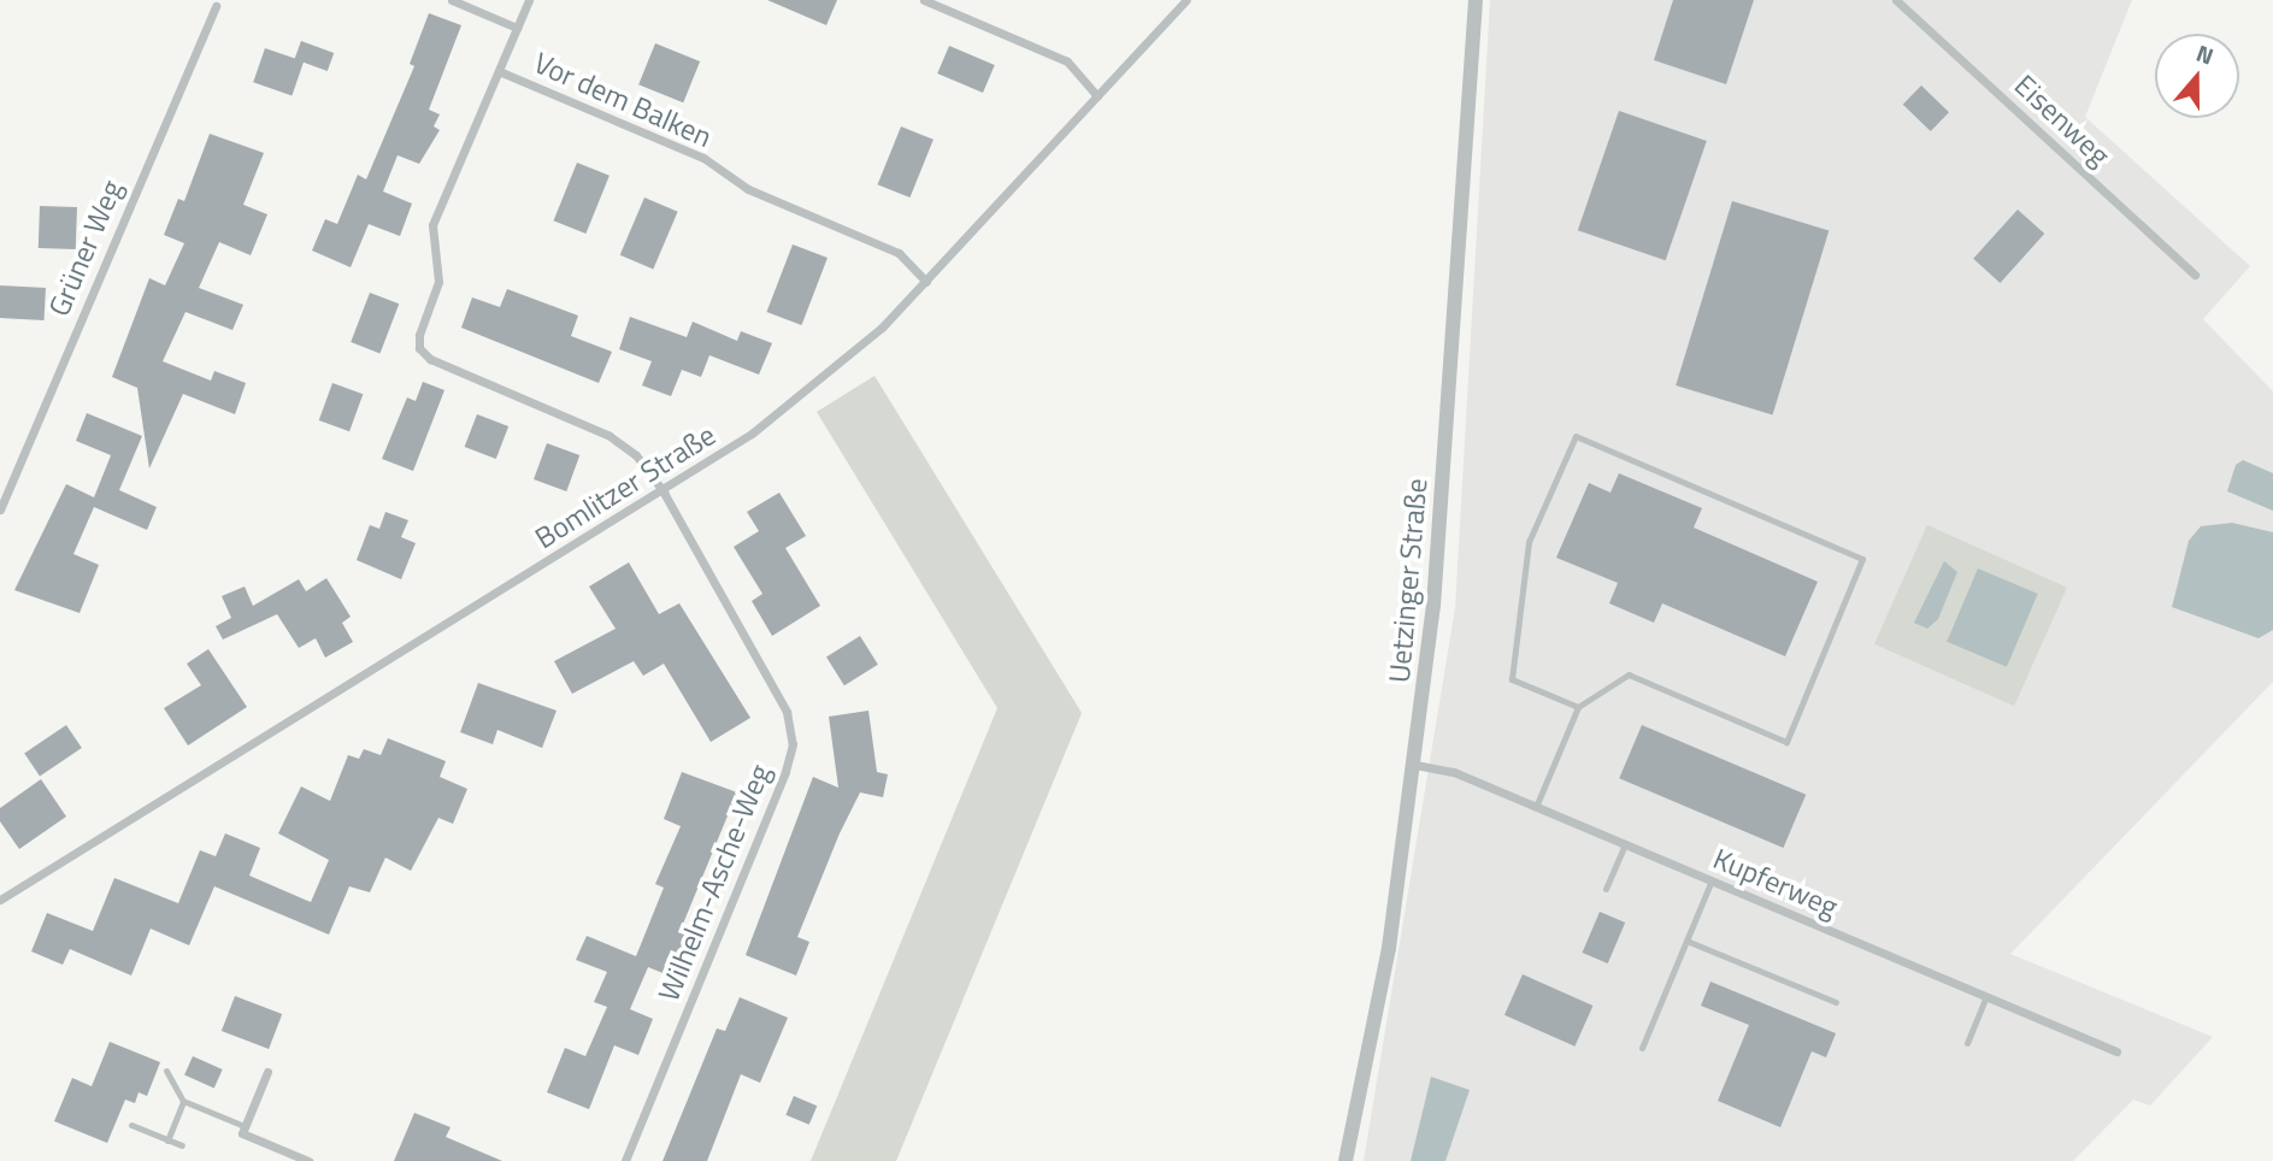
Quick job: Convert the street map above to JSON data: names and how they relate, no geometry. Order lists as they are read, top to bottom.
{
  "streets": {
    "street": [
      "Vor dem Balken",
      "Eisenweg",
      "Grüner Weg",
      "Bomlitzer Straße",
      "Uetzinger Straße",
      "Wilhelm-Asche-Weg",
      "Kupferweg"
    ]
  },
  "crossings": [
    ["Vor dem Balken", "Bomlitzer Straße"],
    ["Vor dem Balken", "Wilhelm-Asche-Weg"],
    ["Bomlitzer Straße", "Wilhelm-Asche-Weg"],
    ["Uetzinger Straße", "Kupferweg"]
  ],
  "north": "top"
}
